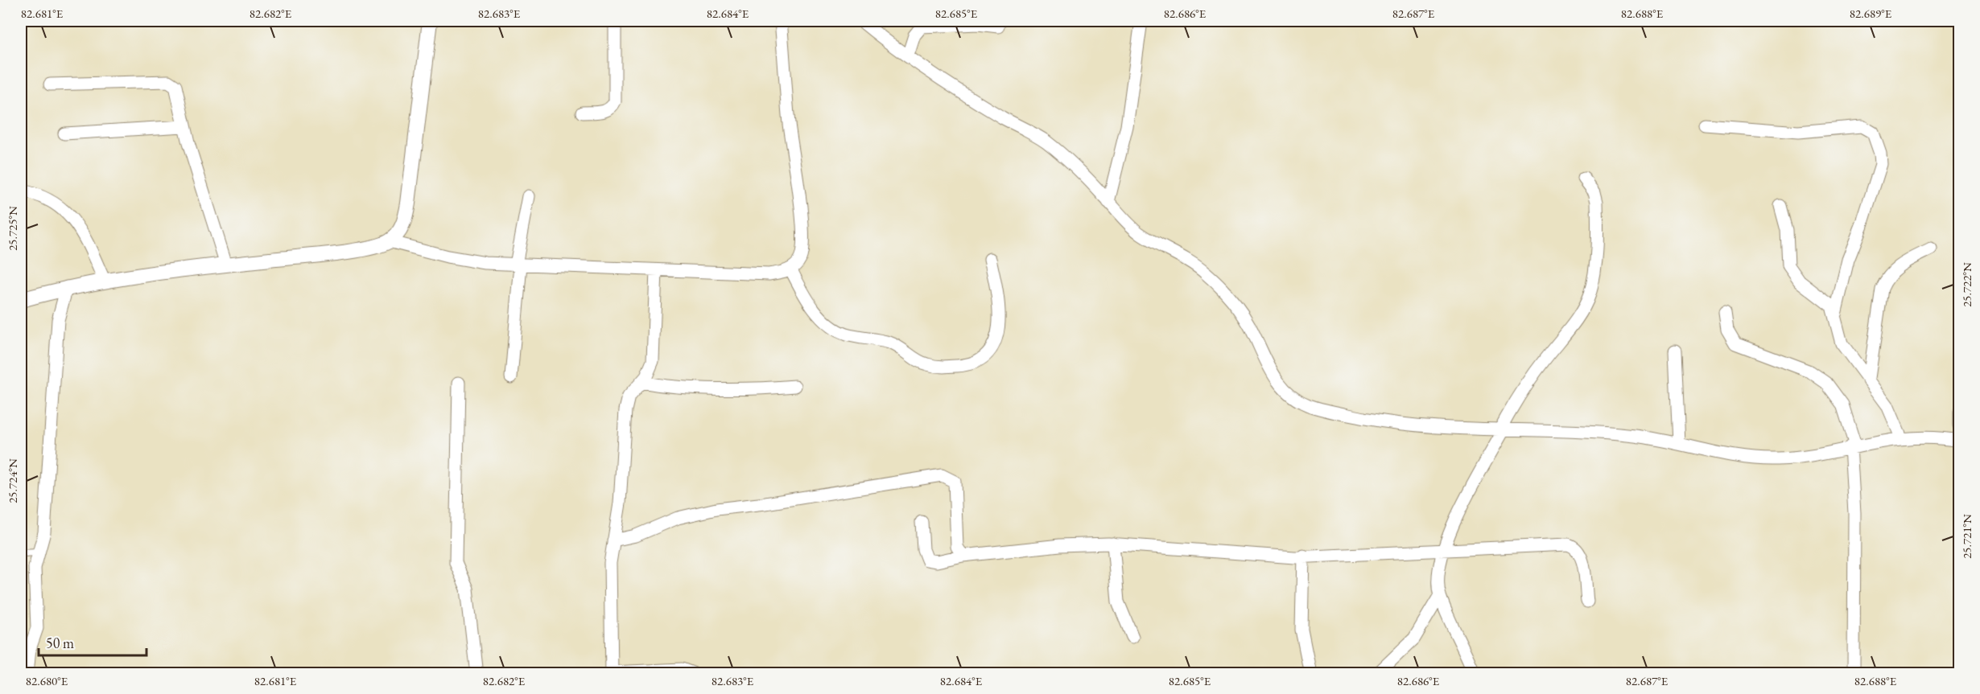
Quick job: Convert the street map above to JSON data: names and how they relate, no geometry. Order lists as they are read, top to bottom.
{
  "scale_bar": "50 m",
  "coordinates": [
    "82.681°E",
    "82.682°E",
    "82.683°E",
    "82.684°E",
    "82.685°E",
    "82.686°E",
    "82.687°E",
    "82.688°E",
    "82.689°E",
    "25.725°N",
    "25.722°N",
    "25.724°N",
    "25.721°N",
    "82.680°E"
  ]
}
